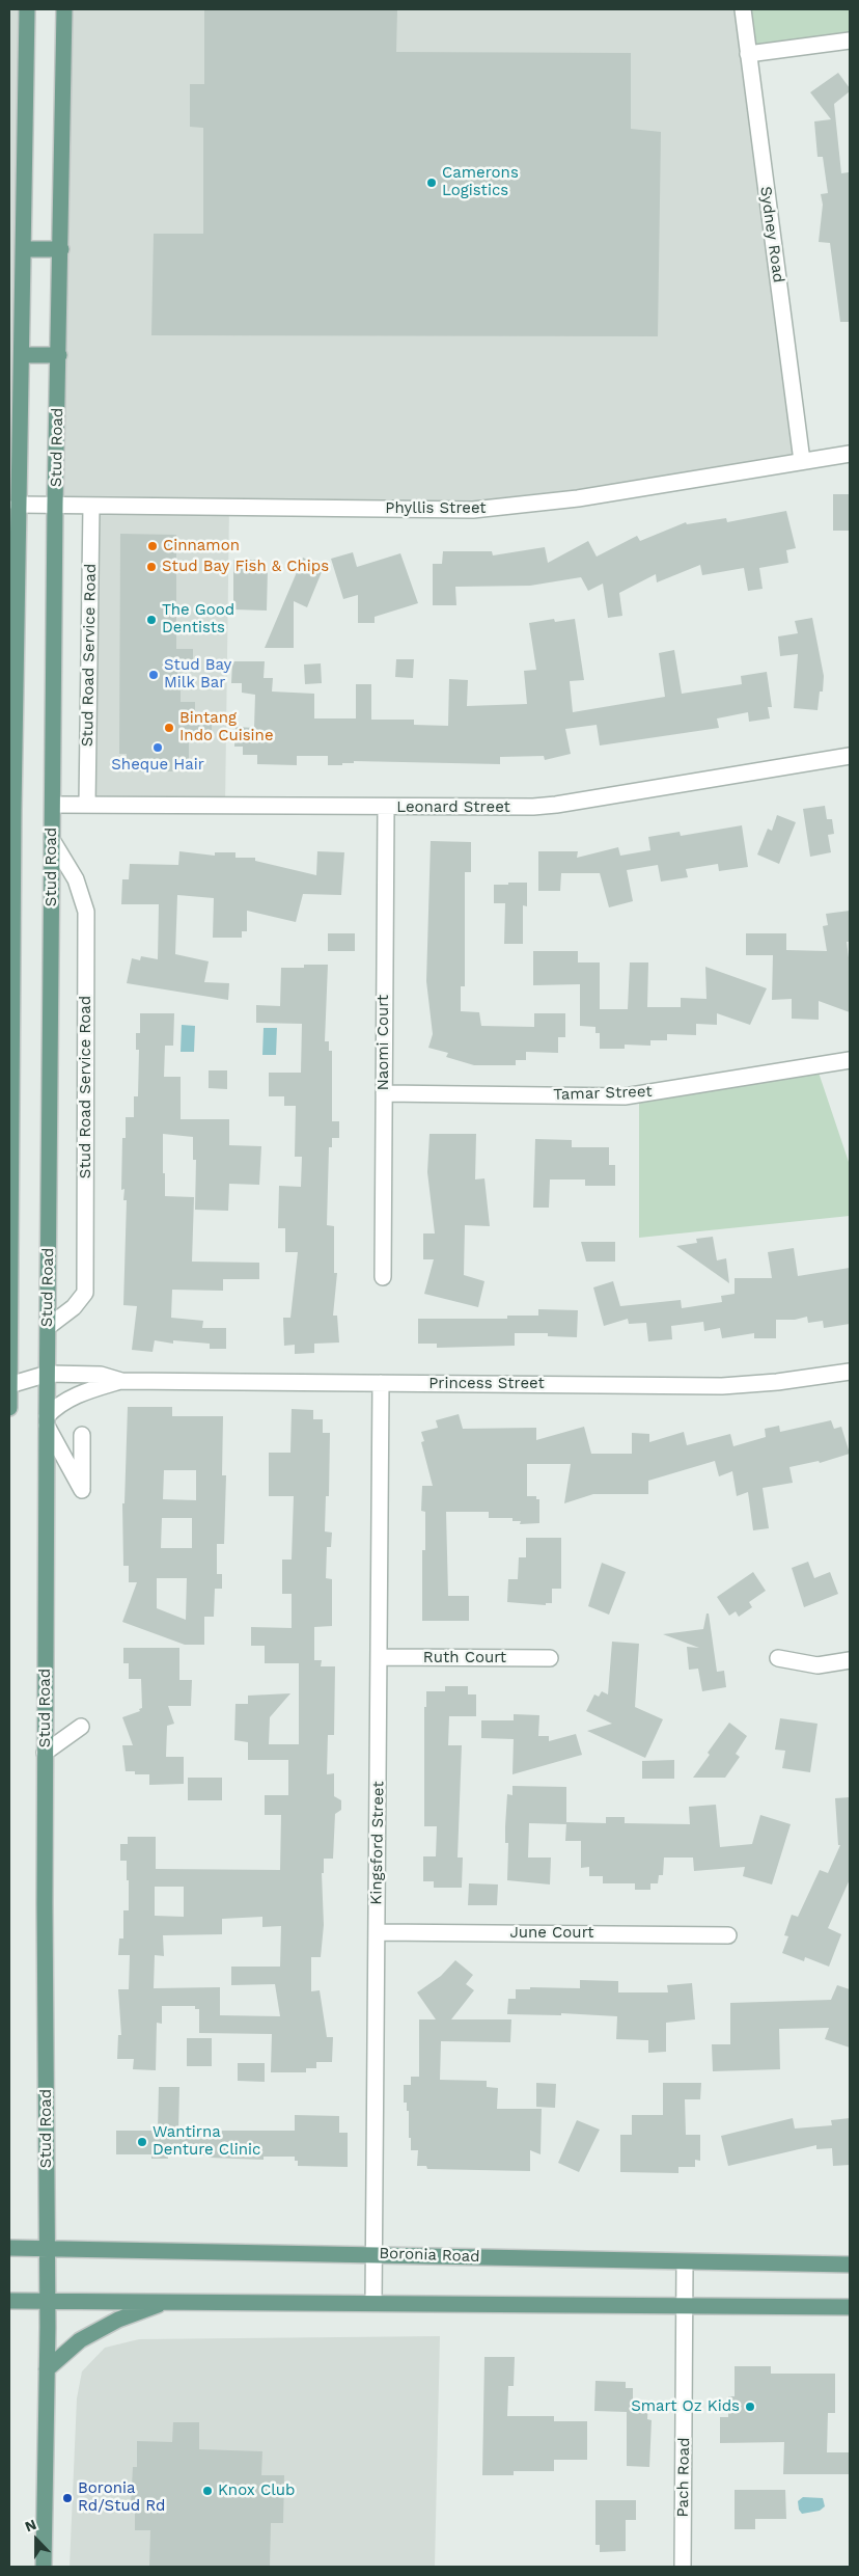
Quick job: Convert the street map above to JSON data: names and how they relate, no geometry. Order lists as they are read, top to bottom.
{
  "streets": {
    "main road": ["Stud Road", "Boronia Road"],
    "street": [
      "Sydney Road",
      "Phyllis Street",
      "Stud Road Service Road",
      "Leonard Street",
      "Naomi Court",
      "Tamar Street",
      "Princess Street",
      "Ruth Court",
      "Kingsford Street",
      "June Court",
      "Pach Road"
    ]
  },
  "crossings": [
    ["Sydney Road", "Phyllis Street"],
    ["Stud Road", "Phyllis Street"],
    ["Stud Road", "Stud Road Service Road"],
    ["Stud Road", "Leonard Street"],
    ["Stud Road", "Princess Street"],
    ["Stud Road", "Boronia Road"],
    ["Phyllis Street", "Stud Road Service Road"],
    ["Stud Road Service Road", "Leonard Street"],
    ["Leonard Street", "Naomi Court"],
    ["Naomi Court", "Tamar Street"],
    ["Princess Street", "Kingsford Street"],
    ["Ruth Court", "Kingsford Street"],
    ["Kingsford Street", "June Court"],
    ["Kingsford Street", "Boronia Road"],
    ["Boronia Road", "Pach Road"]
  ],
  "places": [
    "Camerons Logistics",
    "Cinnamon",
    "Stud Bay Fish & Chips",
    "The Good Dentists",
    "Stud Bay Milk Bar",
    "Bintang Indo Cuisine",
    "Sheque Hair",
    "Wantirna Denture Clinic",
    "Smart Oz Kids",
    "Knox Club",
    "Boronia Rd/Stud Rd"
  ],
  "north": "top"
}
